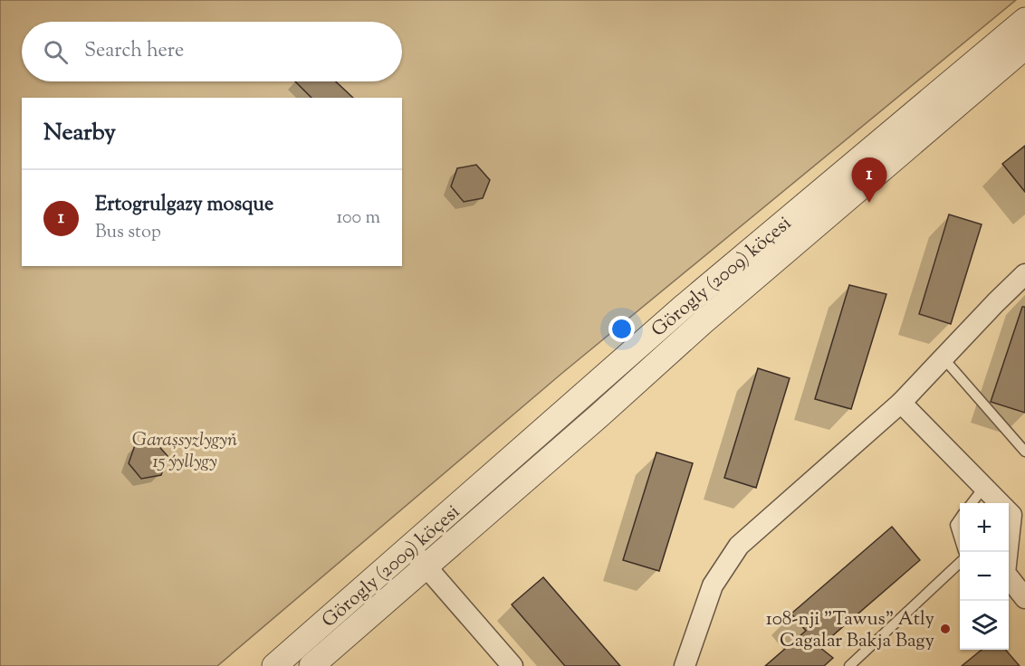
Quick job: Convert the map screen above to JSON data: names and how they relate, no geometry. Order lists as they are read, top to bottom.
{
  "streets": {
    "street": ["Görogly (2009) köçesi"]
  },
  "parks": ["Garaşsyzlygyň 15 ýyllygy"],
  "places": ["108-nji \"Tawus\" Atly Cagalar Bakja Bagy"],
  "page": {
    "search": "Search here",
    "heading": "Nearby",
    "pins": "1",
    "list": [
      {
        "mark": "1",
        "name": "Ertogrulgazy mosque",
        "note": "Bus stop",
        "value": "100 m"
      }
    ],
    "map_buttons": ["+", "−"]
  }
}
